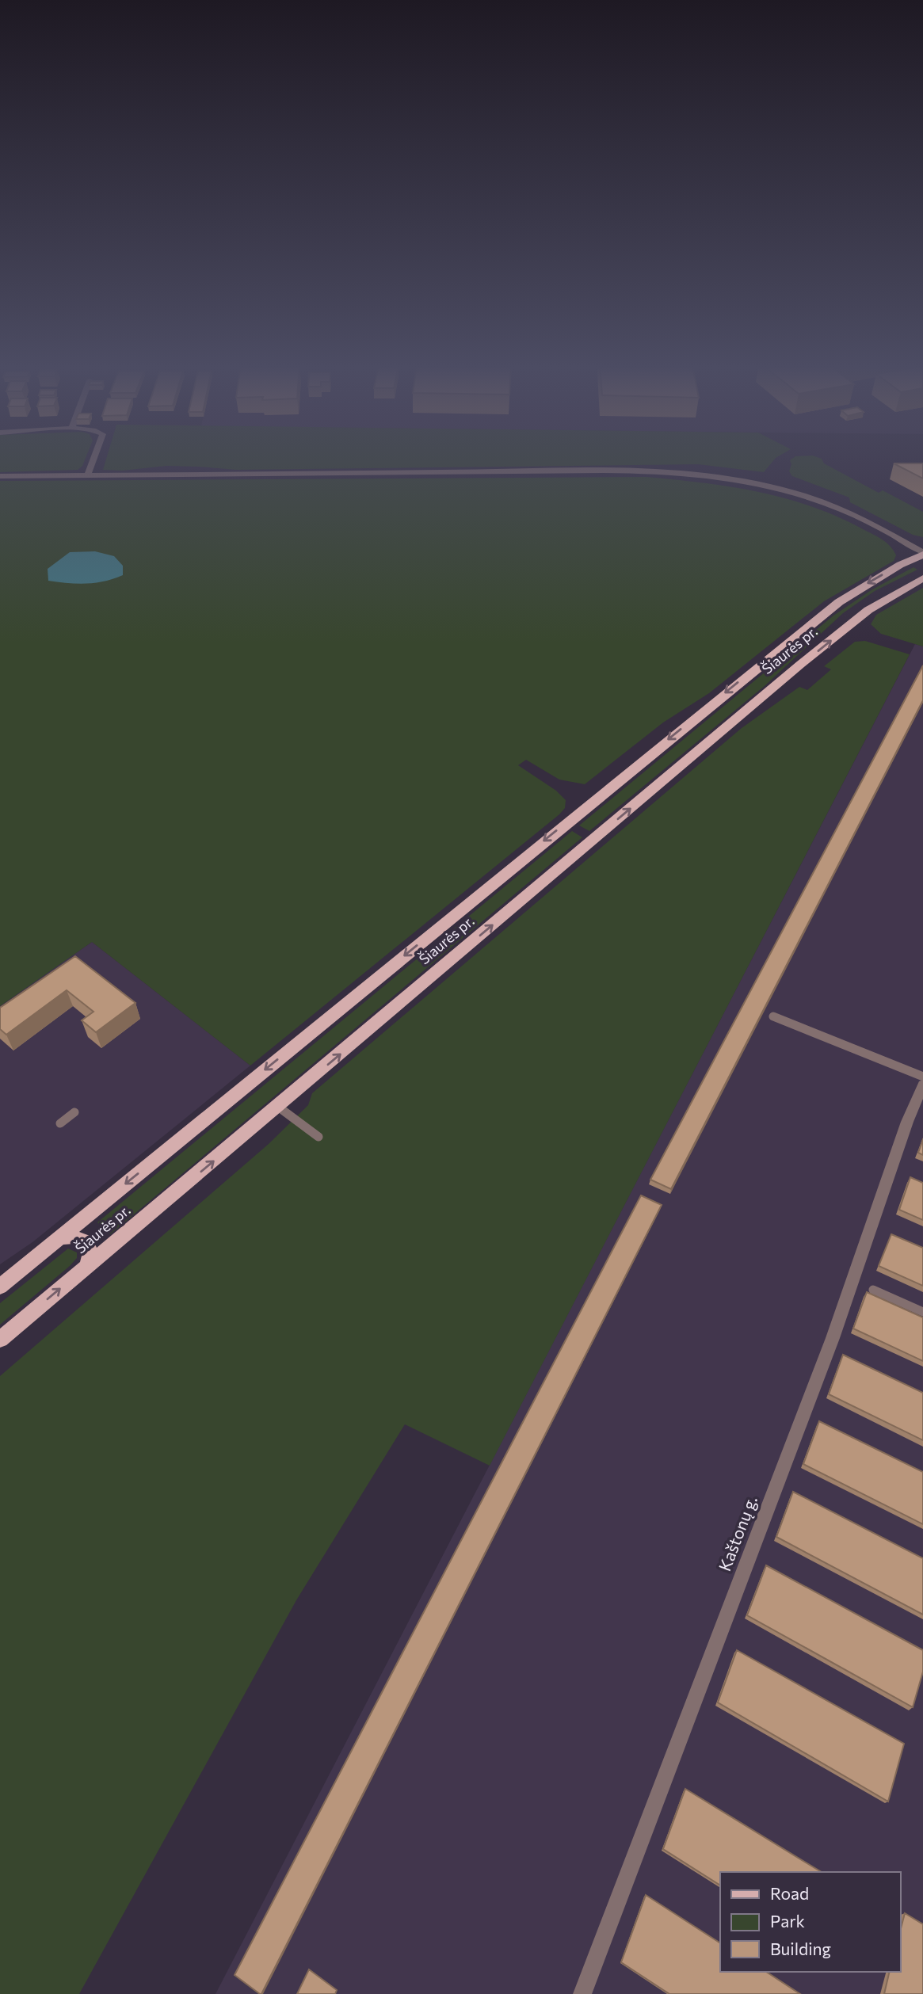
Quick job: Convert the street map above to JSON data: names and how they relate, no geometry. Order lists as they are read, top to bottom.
{
  "streets": {
    "main road": ["Šiaurės pr."],
    "street": ["Kaštonų g."]
  },
  "legend": ["Road", "Park", "Building"]
}
